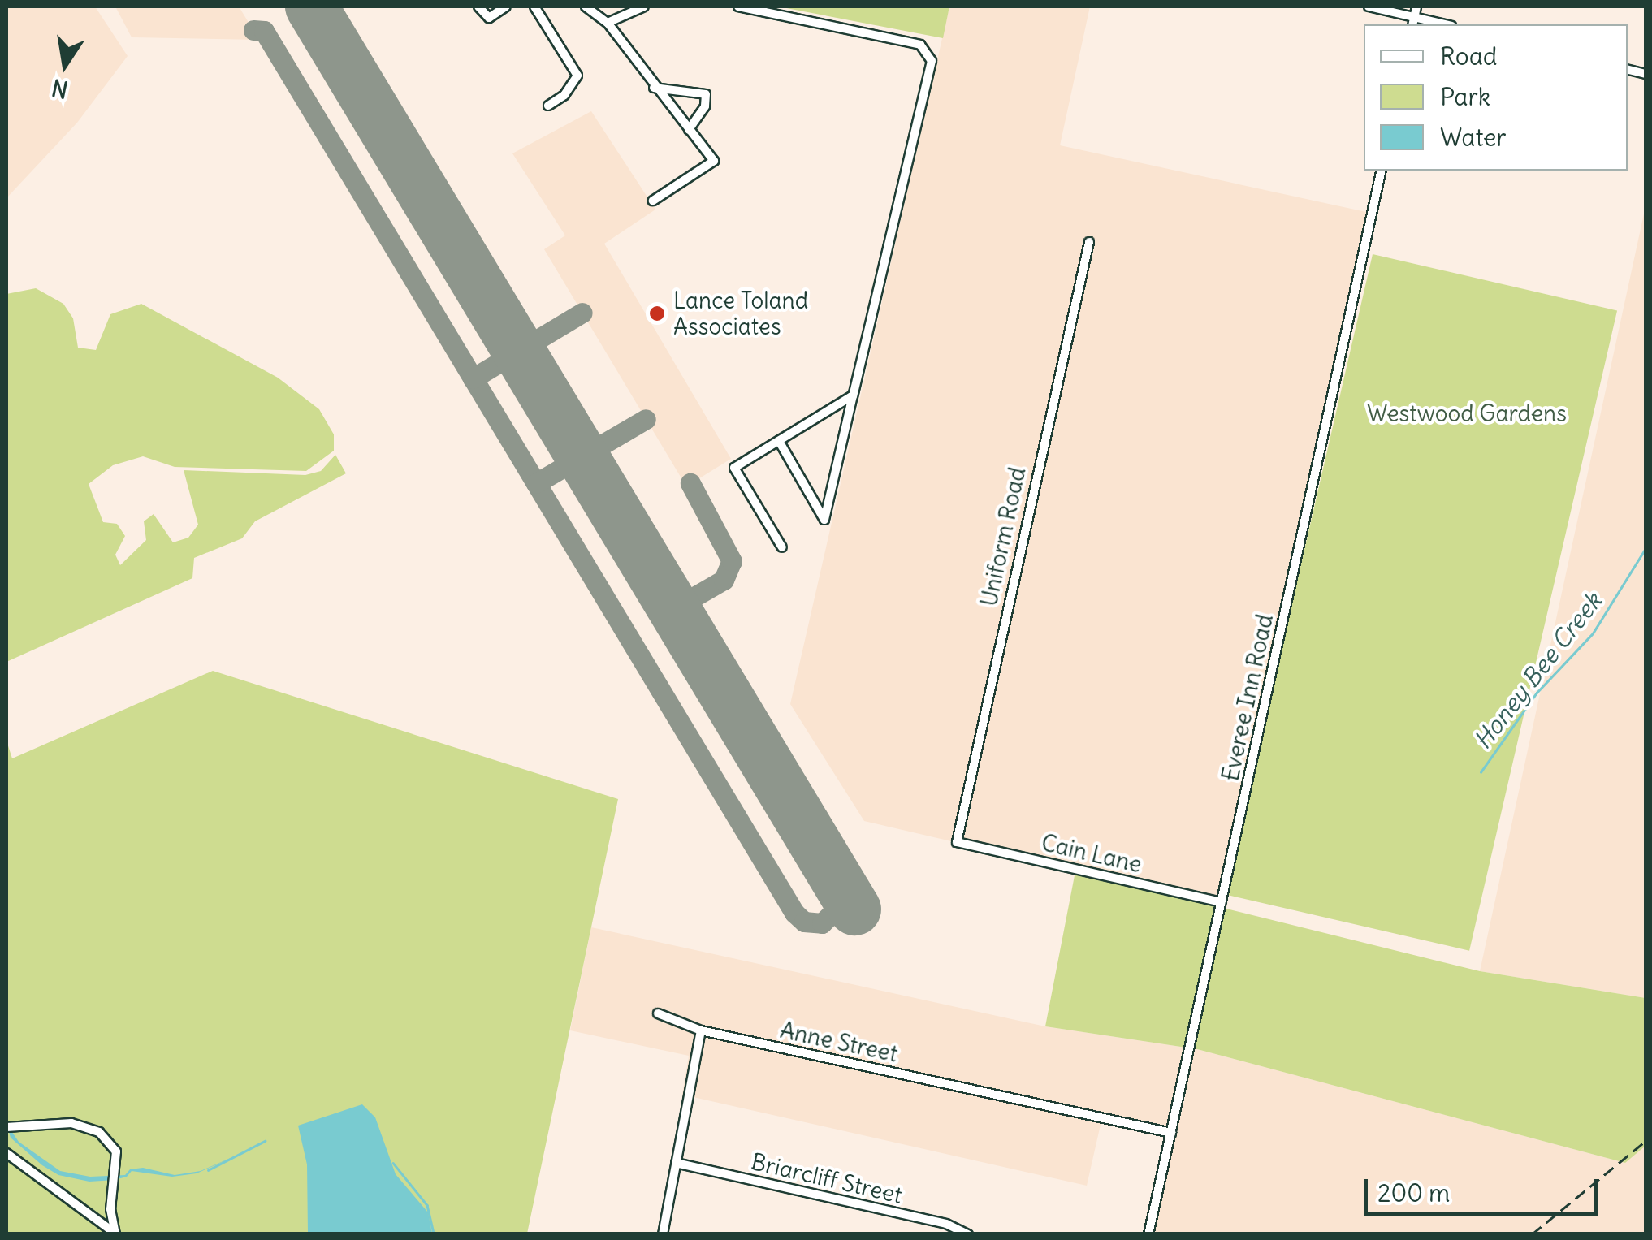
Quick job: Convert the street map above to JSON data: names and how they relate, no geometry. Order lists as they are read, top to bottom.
{
  "streets": {
    "street": [
      "Uniform Road",
      "Everee Inn Road",
      "Cain Lane",
      "Anne Street",
      "Briarcliff Street"
    ]
  },
  "crossings": [
    ["Uniform Road", "Cain Lane"],
    ["Everee Inn Road", "Cain Lane"],
    ["Everee Inn Road", "Anne Street"]
  ],
  "water": ["Honey Bee Creek"],
  "parks": ["Westwood Gardens"],
  "places": ["Lance Toland Associates"],
  "legend": ["Road", "Park", "Water"],
  "scale_bar": "200 m",
  "north": "bottom"
}
